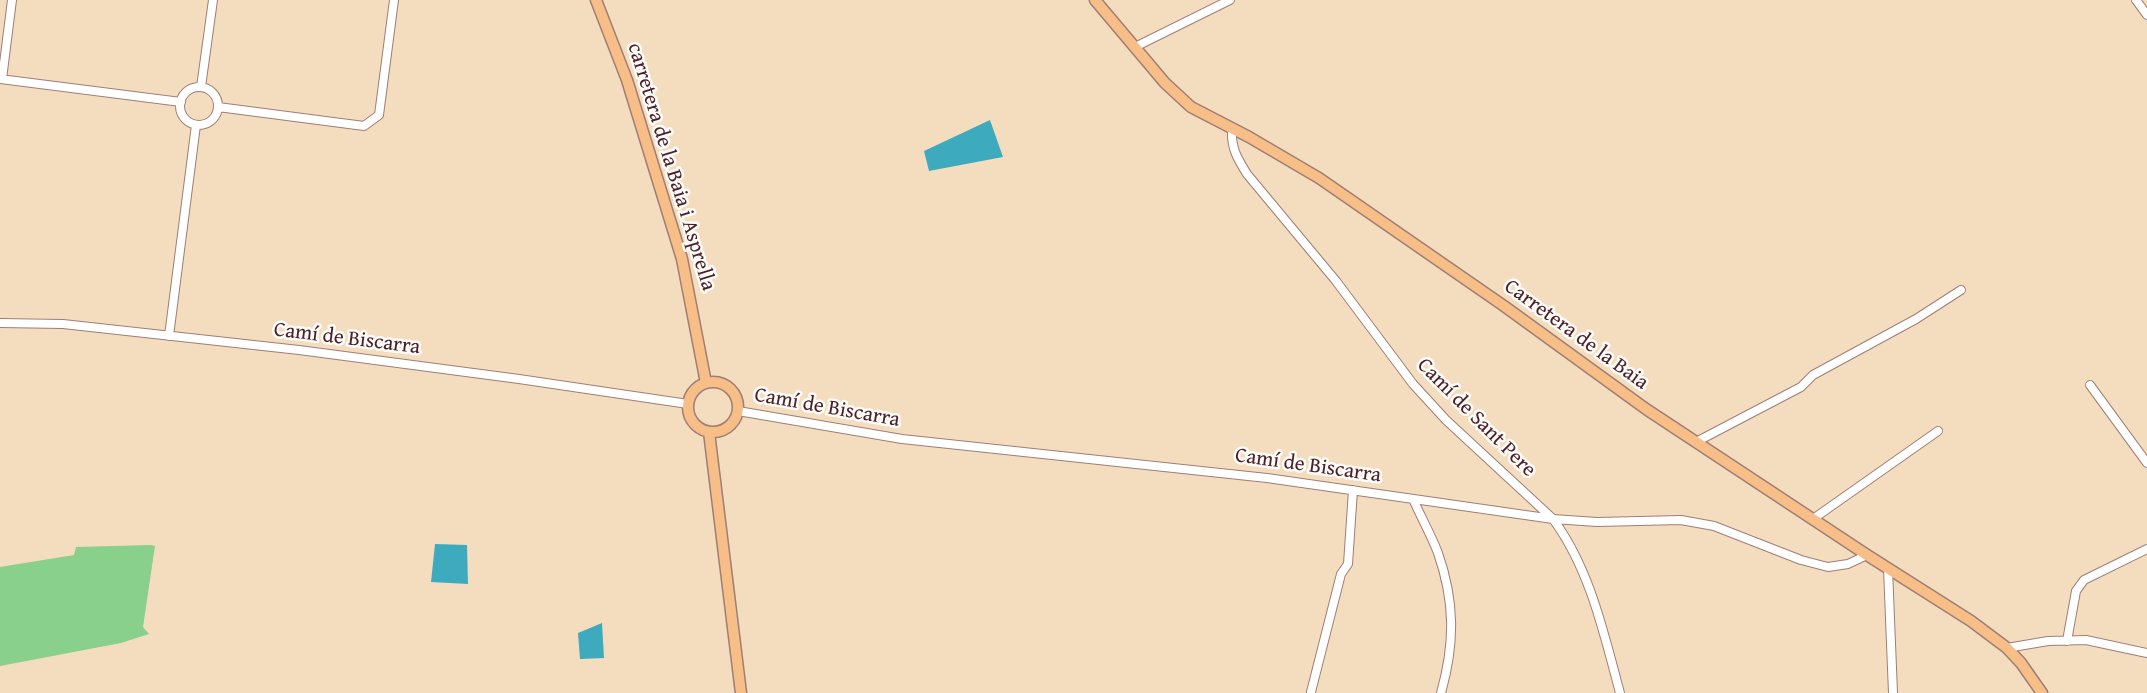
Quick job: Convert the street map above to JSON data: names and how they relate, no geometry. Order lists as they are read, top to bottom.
{
  "streets": {
    "main road": ["carretera de la Baia i Asprella", "Carretera de la Baia"],
    "street": ["Camí de Biscarra", "Camí de Sant Pere"]
  },
  "crossings": [
    ["carretera de la Baia i Asprella", "Camí de Biscarra"],
    ["Carretera de la Baia", "Camí de Biscarra"],
    ["Carretera de la Baia", "Camí de Sant Pere"],
    ["Camí de Biscarra", "Camí de Sant Pere"]
  ]
}
